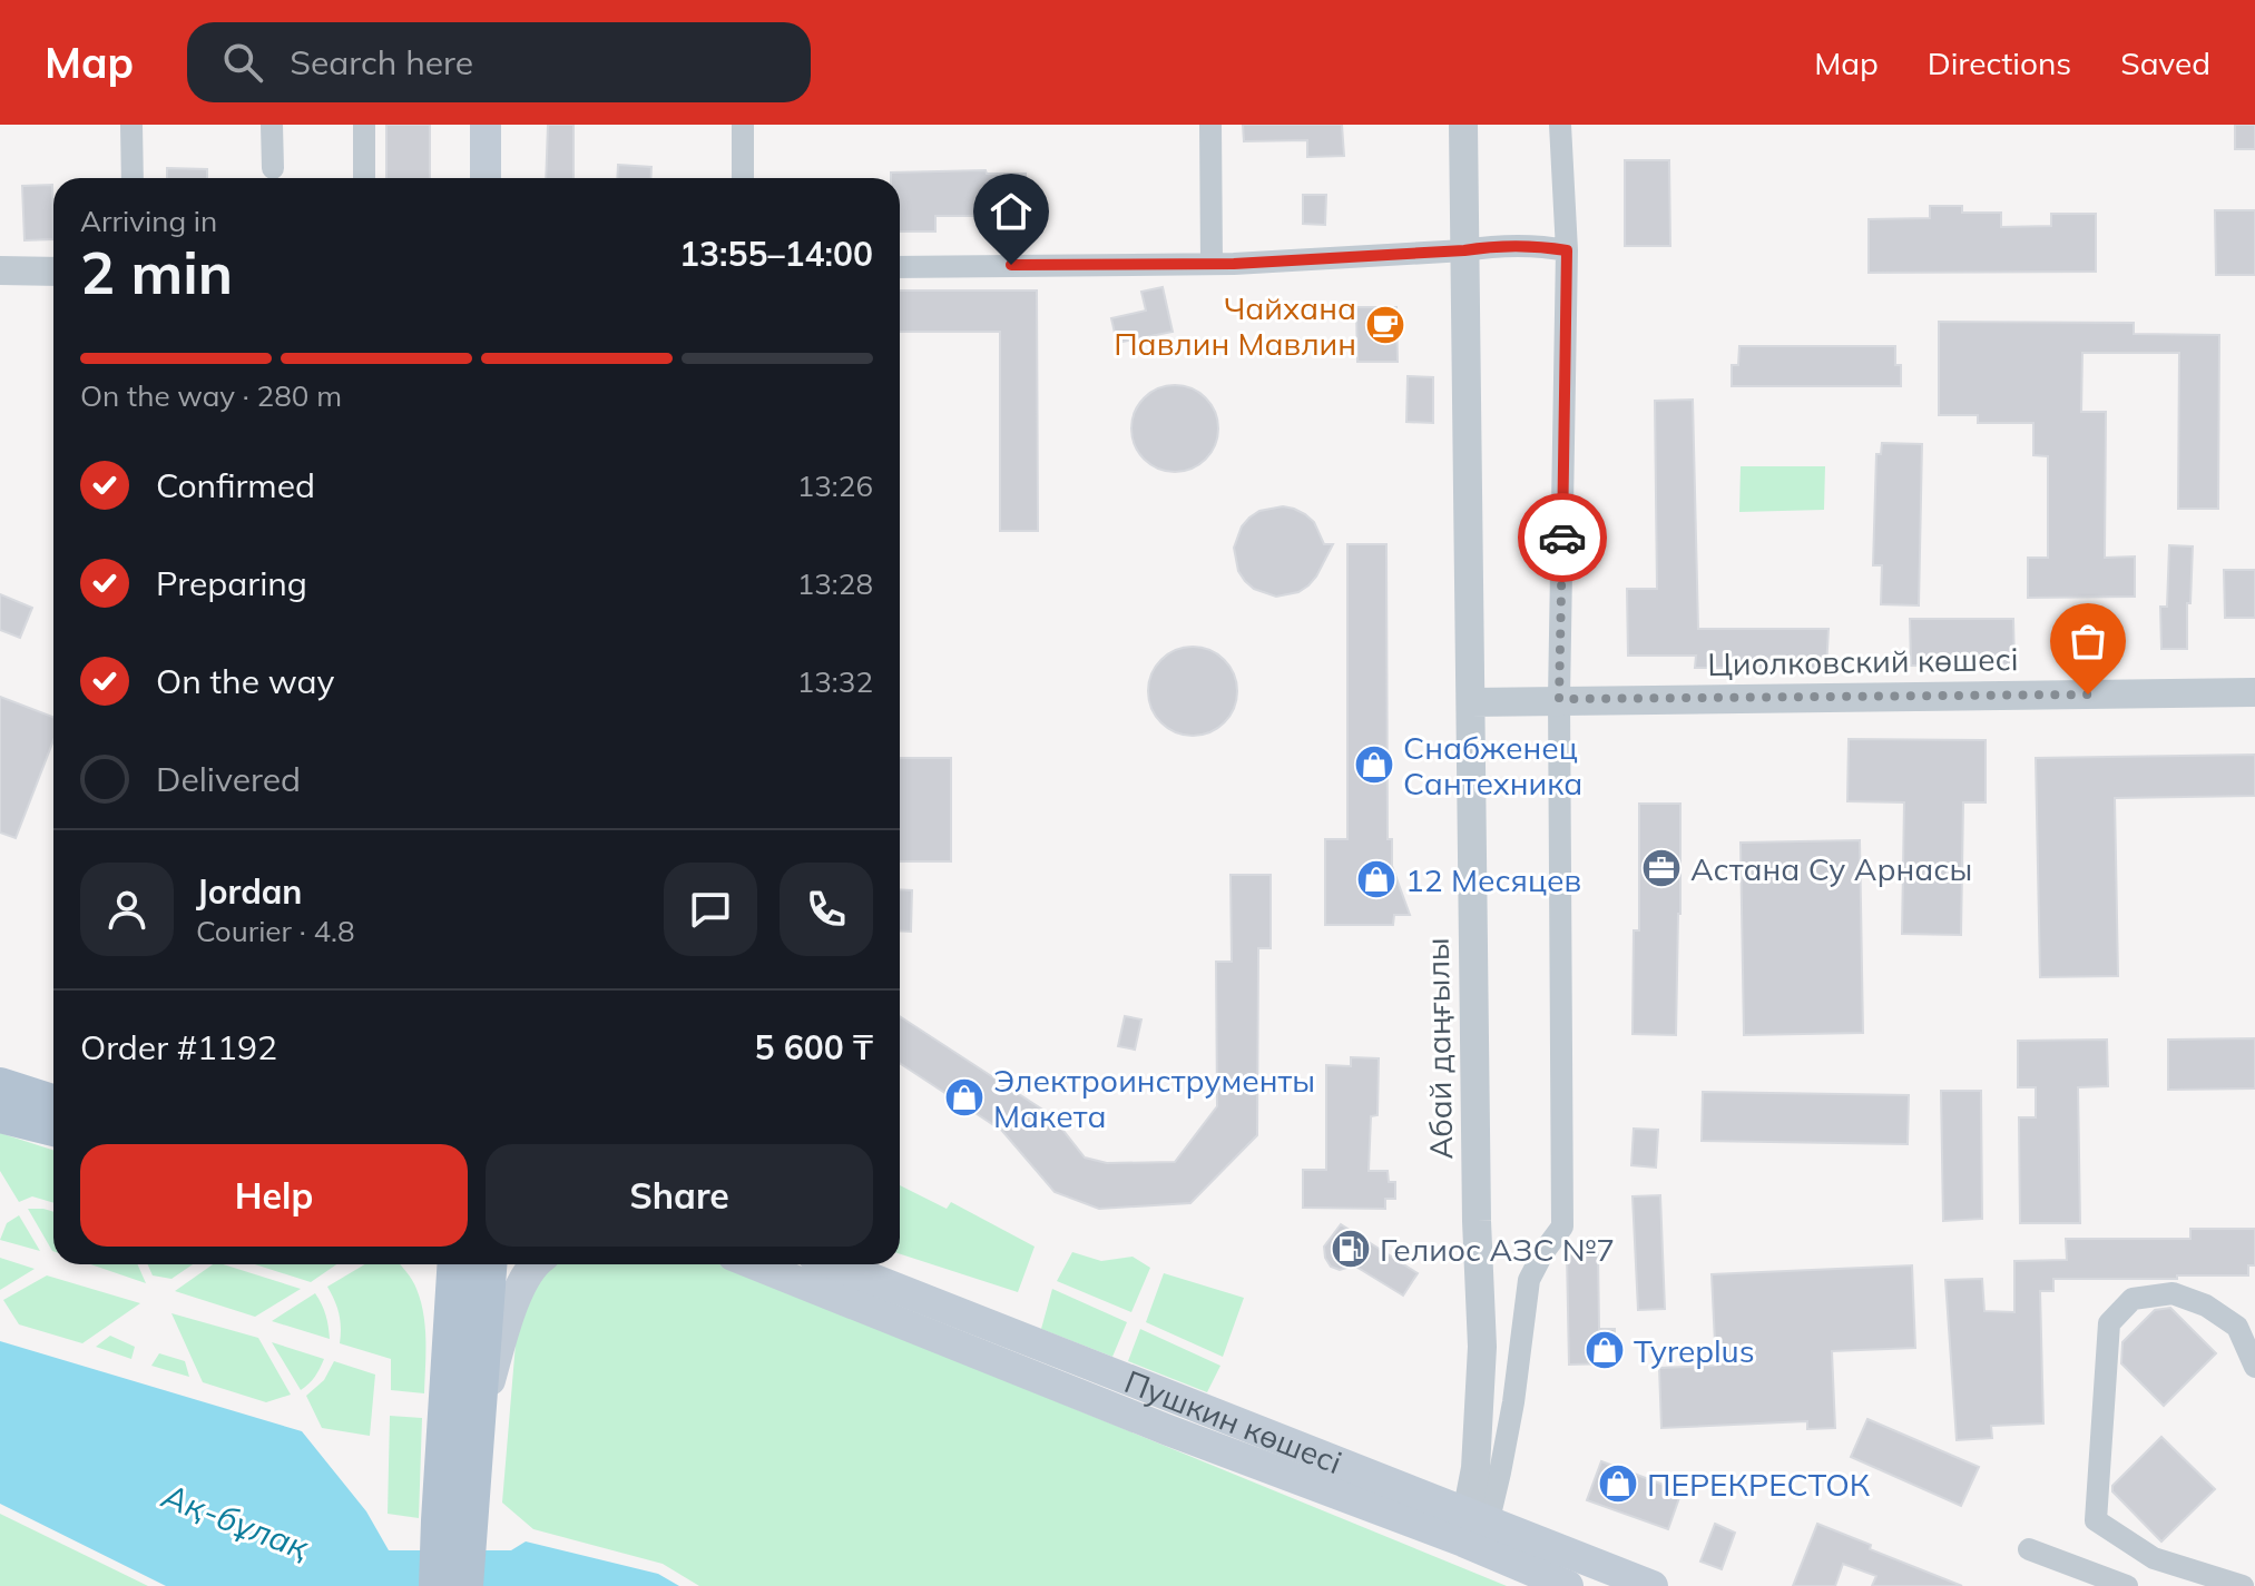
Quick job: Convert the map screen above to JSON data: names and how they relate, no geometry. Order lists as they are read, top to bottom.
{
  "streets": {
    "main road": ["Пушкин көшесі"],
    "street": ["Циолковский көшесі", "Абай даңғылы"]
  },
  "crossings": [
    ["Циолковский көшесі", "Абай даңғылы"],
    ["Абай даңғылы", "Пушкин көшесі"]
  ],
  "water": ["Ақ-бұлақ"],
  "places": {
    "cafe": ["Чайхана Павлин Мавлин"],
    "shop": [
      "Снабженец Сантехника",
      "12 Месяцев",
      "Электроинструменты Макета",
      "Tyreplus",
      "ПЕРЕКРЕСТОК"
    ],
    "office": ["Астана Су Арнасы"],
    "fuel station": ["Гелиос АЗС №7"]
  },
  "page": {
    "header": "Map",
    "search": "Search here",
    "nav": ["Map", "Directions", "Saved"],
    "heading": ["2 min", "Arriving in", "13:55–14:00"],
    "panel": [
      "Jordan",
      "Courier · 4.8",
      "Order #1192",
      "5 600 ₸"
    ],
    "bar": "On the way · 280 m",
    "list": [
      ["Confirmed", "13:26"],
      ["Preparing", "13:28"],
      ["On the way", "13:32"],
      "Delivered"
    ],
    "buttons": ["Help", "Share"]
  }
}
